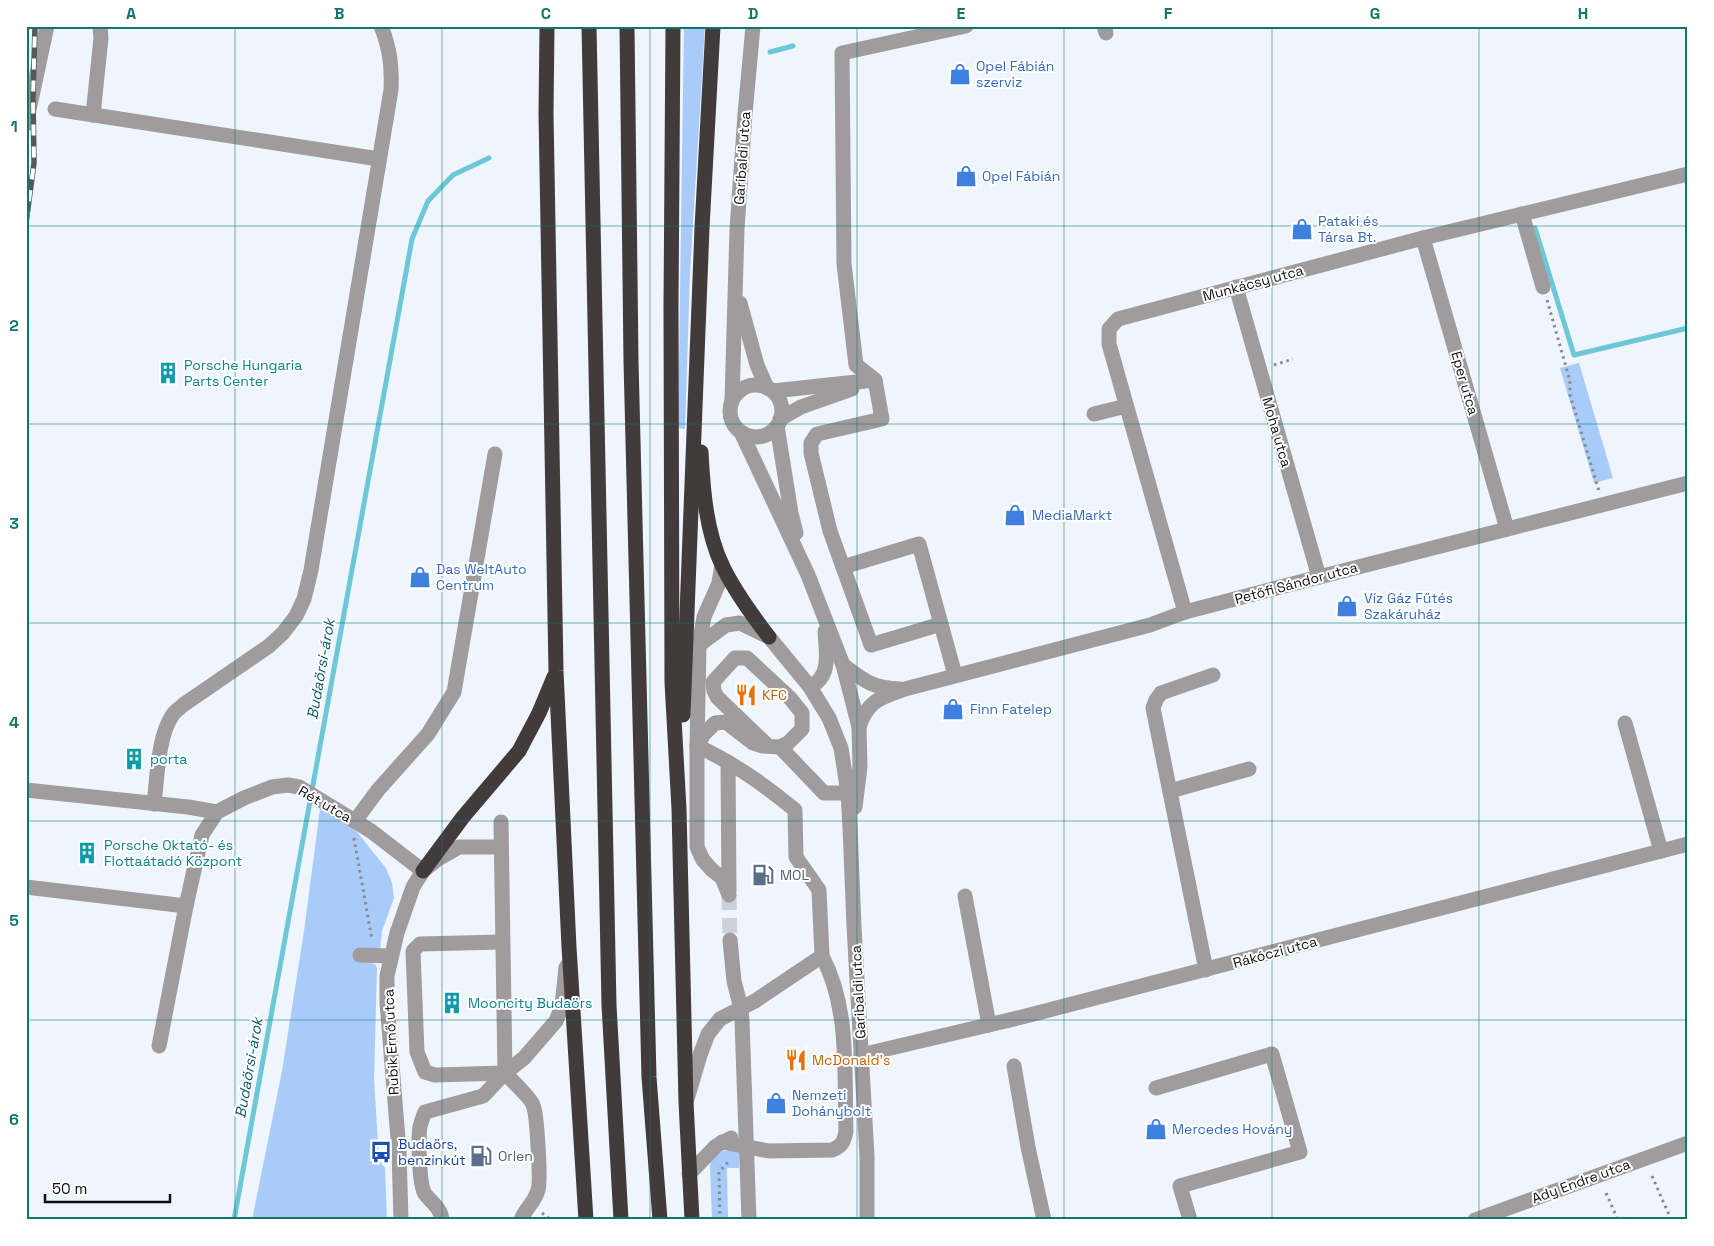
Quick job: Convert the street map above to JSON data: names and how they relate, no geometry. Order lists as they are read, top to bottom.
{
  "streets": {
    "street": [
      "Garibaldi utca",
      "Munkácsy utca",
      "Eper utca",
      "Moha utca",
      "Petőfi Sándor utca",
      "Rét utca",
      "Rákóczi utca",
      "Rubik Ernő utca",
      "Ady Endre utca"
    ]
  },
  "crossings": [
    ["Garibaldi utca", "Petőfi Sándor utca"],
    ["Garibaldi utca", "Rákóczi utca"],
    ["Munkácsy utca", "Eper utca"],
    ["Munkácsy utca", "Moha utca"],
    ["Munkácsy utca", "Petőfi Sándor utca"],
    ["Eper utca", "Petőfi Sándor utca"],
    ["Moha utca", "Petőfi Sándor utca"],
    ["Rét utca", "Rubik Ernő utca"]
  ],
  "water": ["Budaörsi-árok"],
  "places": {
    "shop": [
      "Opel Fábián szerviz",
      "Opel Fábián",
      "Pataki és Társa Bt.",
      "MediaMarkt",
      "Das WeltAuto Centrum",
      "Víz Gáz Fűtés Szakáruház",
      "Finn Fatelep",
      "Nemzeti Dohánybolt",
      "Mercedes Hovány"
    ],
    "building": [
      "Porsche Hungaria Parts Center",
      "porta",
      "Porsche Oktató- és Flottaátadó Központ",
      "Mooncity Budaörs"
    ],
    "restaurant": ["KFC", "McDonald's"],
    "fuel station": ["MOL", "Orlen"],
    "bus stop": ["Budaörs, benzinkút"]
  },
  "scale_bar": "50 m",
  "grid": {
    "columns": [
      "A",
      "B",
      "C",
      "D",
      "E",
      "F",
      "G",
      "H"
    ],
    "rows": [
      "1",
      "2",
      "3",
      "4",
      "5",
      "6"
    ]
  }
}
